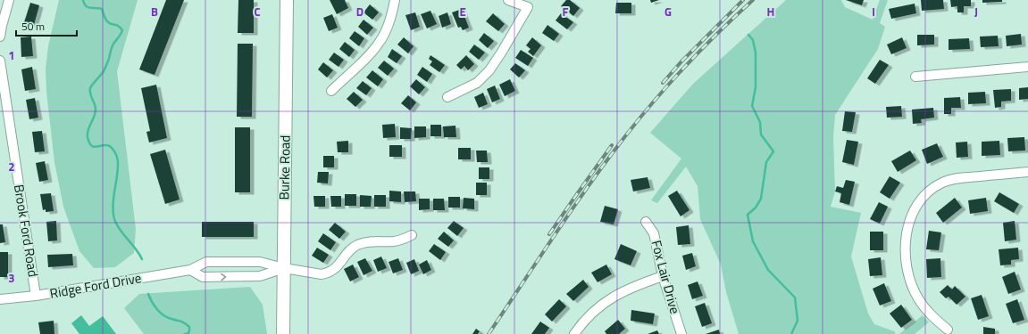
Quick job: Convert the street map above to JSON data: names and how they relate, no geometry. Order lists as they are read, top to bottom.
{
  "streets": {
    "street": [
      "Burke Road",
      "Brook Ford Road",
      "Fox Lair Drive",
      "Ridge Ford Drive"
    ]
  },
  "crossings": [
    ["Burke Road", "Ridge Ford Drive"],
    ["Brook Ford Road", "Ridge Ford Drive"]
  ],
  "scale_bar": "50 m",
  "grid": {
    "columns": [
      "B",
      "C",
      "D",
      "E",
      "F",
      "G",
      "H",
      "I",
      "J"
    ],
    "rows": ["1", "2", "3"]
  }
}
